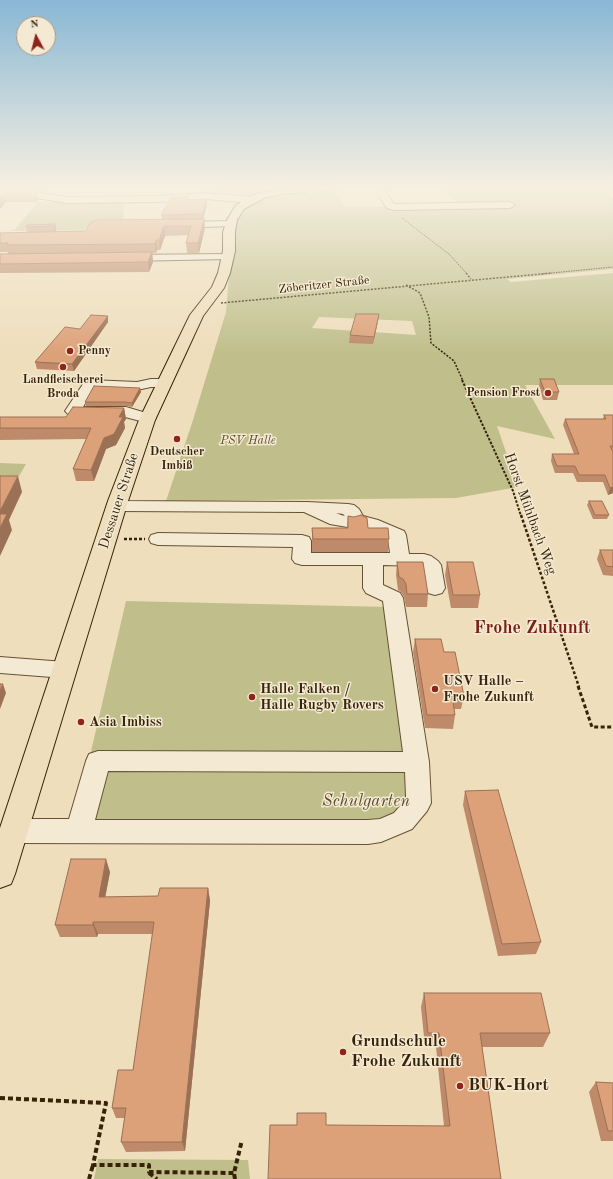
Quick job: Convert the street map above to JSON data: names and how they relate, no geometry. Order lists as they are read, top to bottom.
{
  "streets": {
    "main road": ["Dessauer Straße"],
    "path": ["Zöberitzer Straße", "Horst Mühlbach Weg"]
  },
  "crossings": [
    ["Zöberitzer Straße", "Dessauer Straße"],
    ["Zöberitzer Straße", "Horst Mühlbach Weg"]
  ],
  "districts": ["Frohe Zukunft"],
  "parks": ["PSV Halle", "Schulgarten"],
  "places": [
    "Penny",
    "Landfleischerei Broda",
    "Pension Frost",
    "Deutscher Imbiß",
    "USV Halle – Frohe Zukunft",
    "Halle Falken / Halle Rugby Rovers",
    "Asia Imbiss",
    "Grundschule Frohe Zukunft",
    "BUK-Hort"
  ],
  "north": "top"
}
